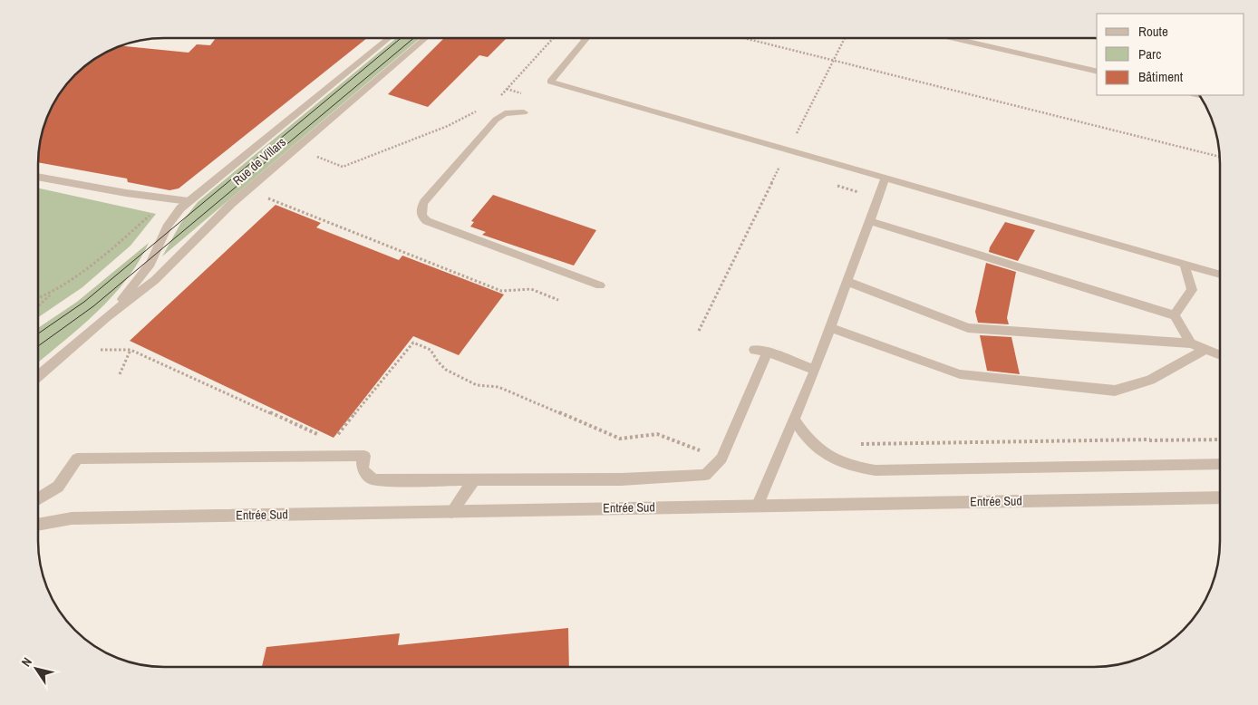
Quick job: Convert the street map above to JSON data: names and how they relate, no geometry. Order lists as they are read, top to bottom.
{
  "streets": {
    "street": ["Rue de Villars", "Entrée Sud"]
  },
  "legend": ["Route", "Parc", "Bâtiment"],
  "north": "top left"
}
